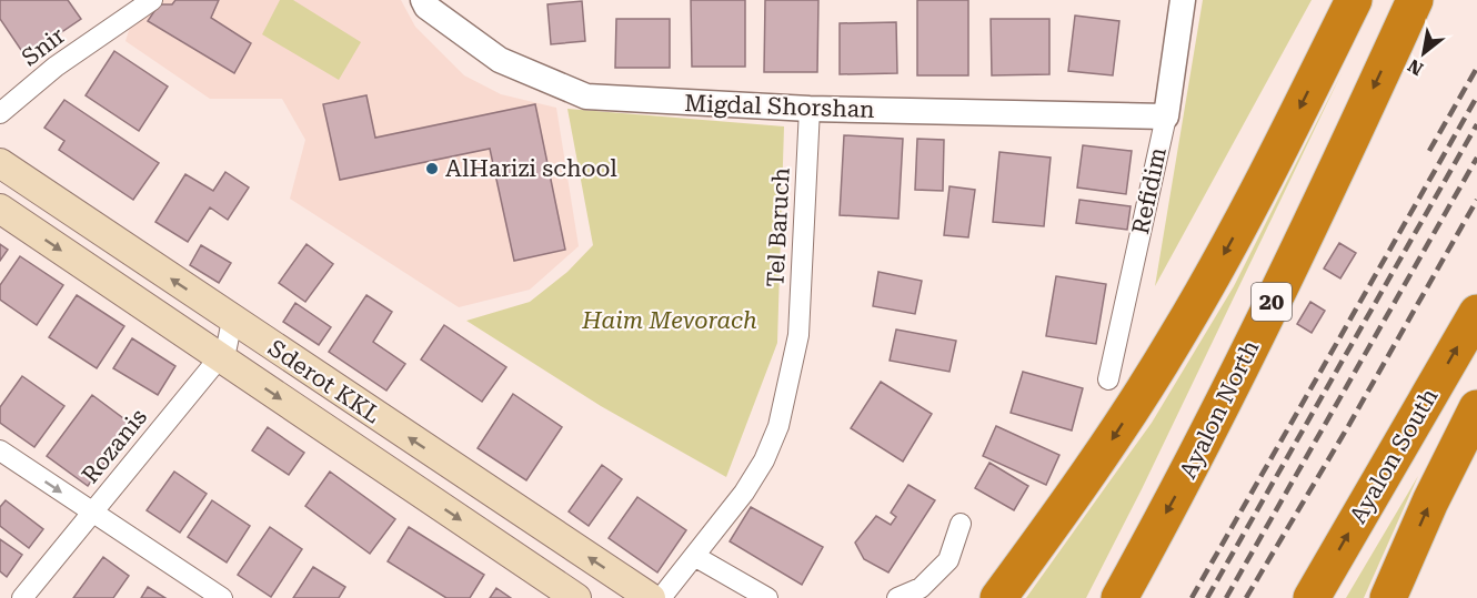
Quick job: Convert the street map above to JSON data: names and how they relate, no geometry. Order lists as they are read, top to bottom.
{
  "streets": {
    "highway": ["20", "Ayalon North", "Ayalon South"],
    "main road": ["Sderot KKL"],
    "street": [
      "Snir",
      "Migdal Shorshan",
      "Refidim",
      "Tel Baruch",
      "Rozanis"
    ]
  },
  "crossings": [
    ["Migdal Shorshan", "Refidim"],
    ["Migdal Shorshan", "Tel Baruch"],
    ["Sderot KKL", "Rozanis"]
  ],
  "parks": ["Haim Mevorach"],
  "places": ["AlHarizi school"],
  "north": "bottom left"
}
